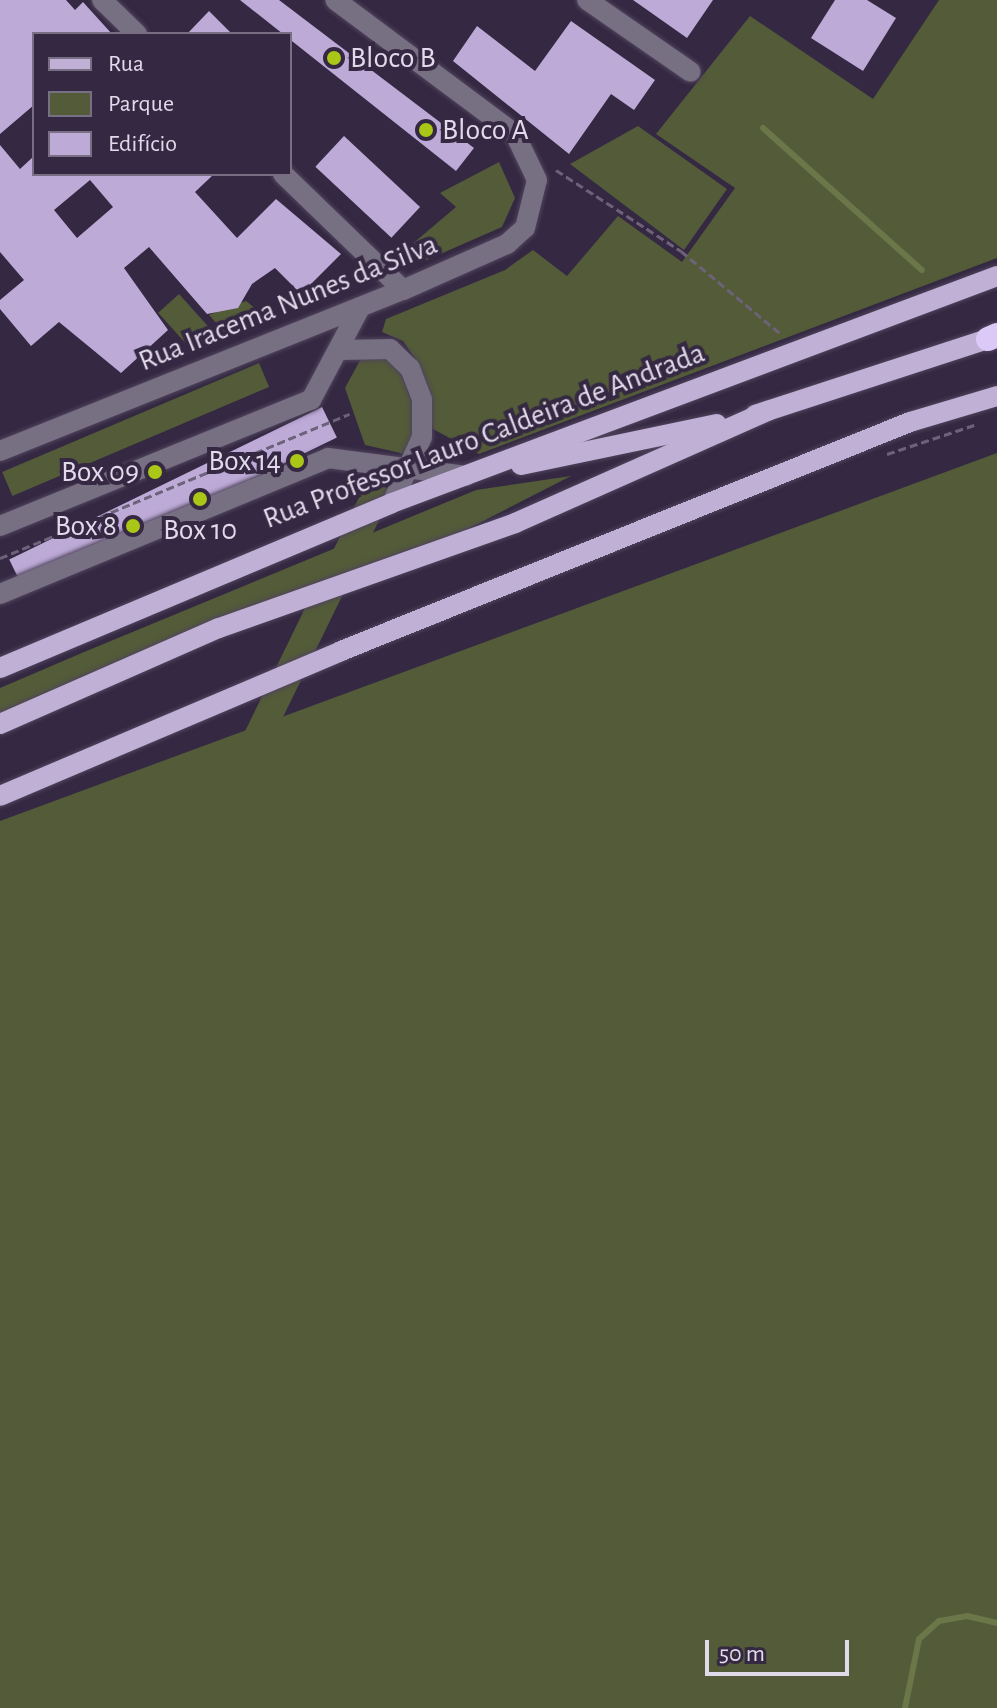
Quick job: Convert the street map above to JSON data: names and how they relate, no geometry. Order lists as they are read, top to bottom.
{
  "streets": {
    "main road": ["Rua Professor Lauro Caldeira de Andrada"],
    "street": ["Rua Iracema Nunes da Silva"]
  },
  "places": [
    "Bloco B",
    "Bloco A",
    "Box 14",
    "Box 09",
    "Box 10",
    "Box 8"
  ],
  "legend": ["Rua", "Parque", "Edifício"],
  "scale_bar": "50 m"
}
